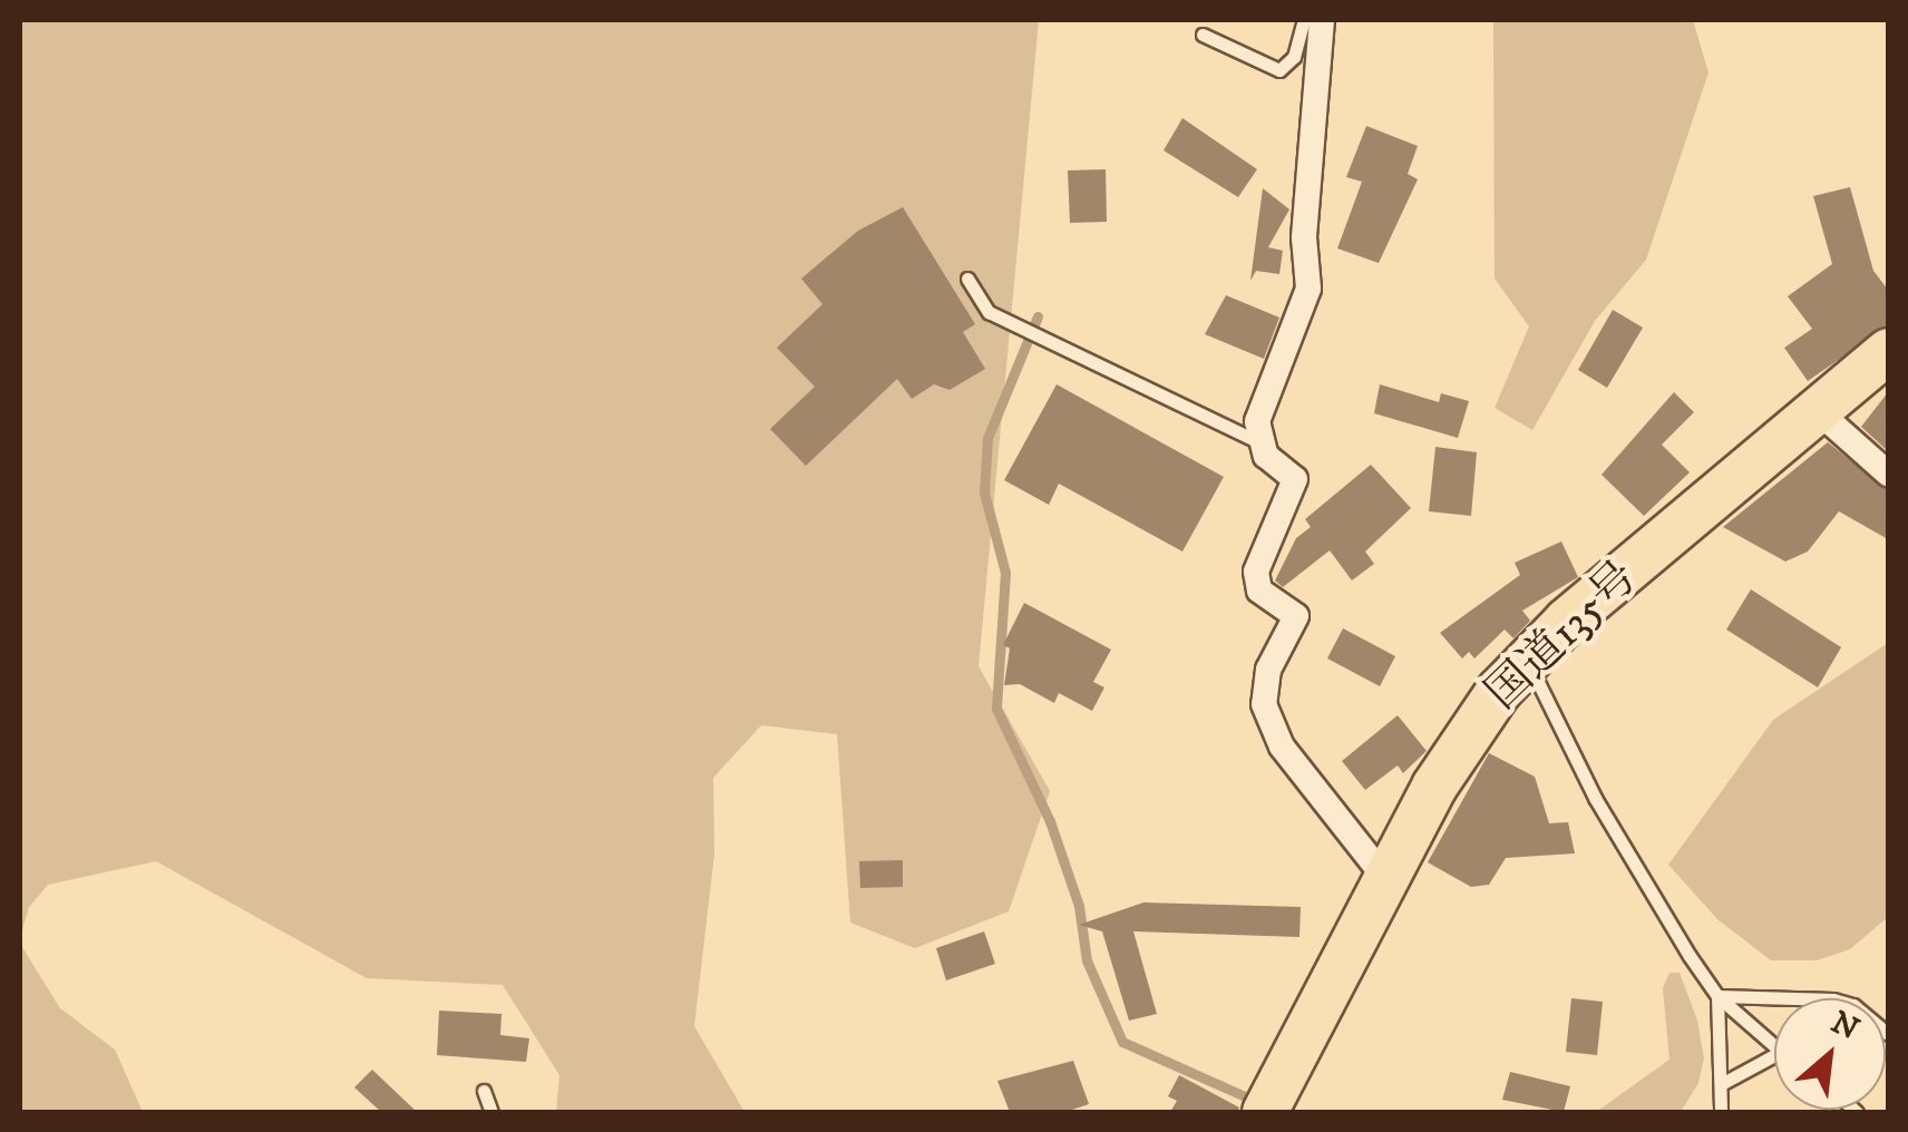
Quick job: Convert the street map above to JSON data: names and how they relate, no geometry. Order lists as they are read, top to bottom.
{
  "streets": {
    "highway": ["国道135号"]
  },
  "north": "top right"
}
